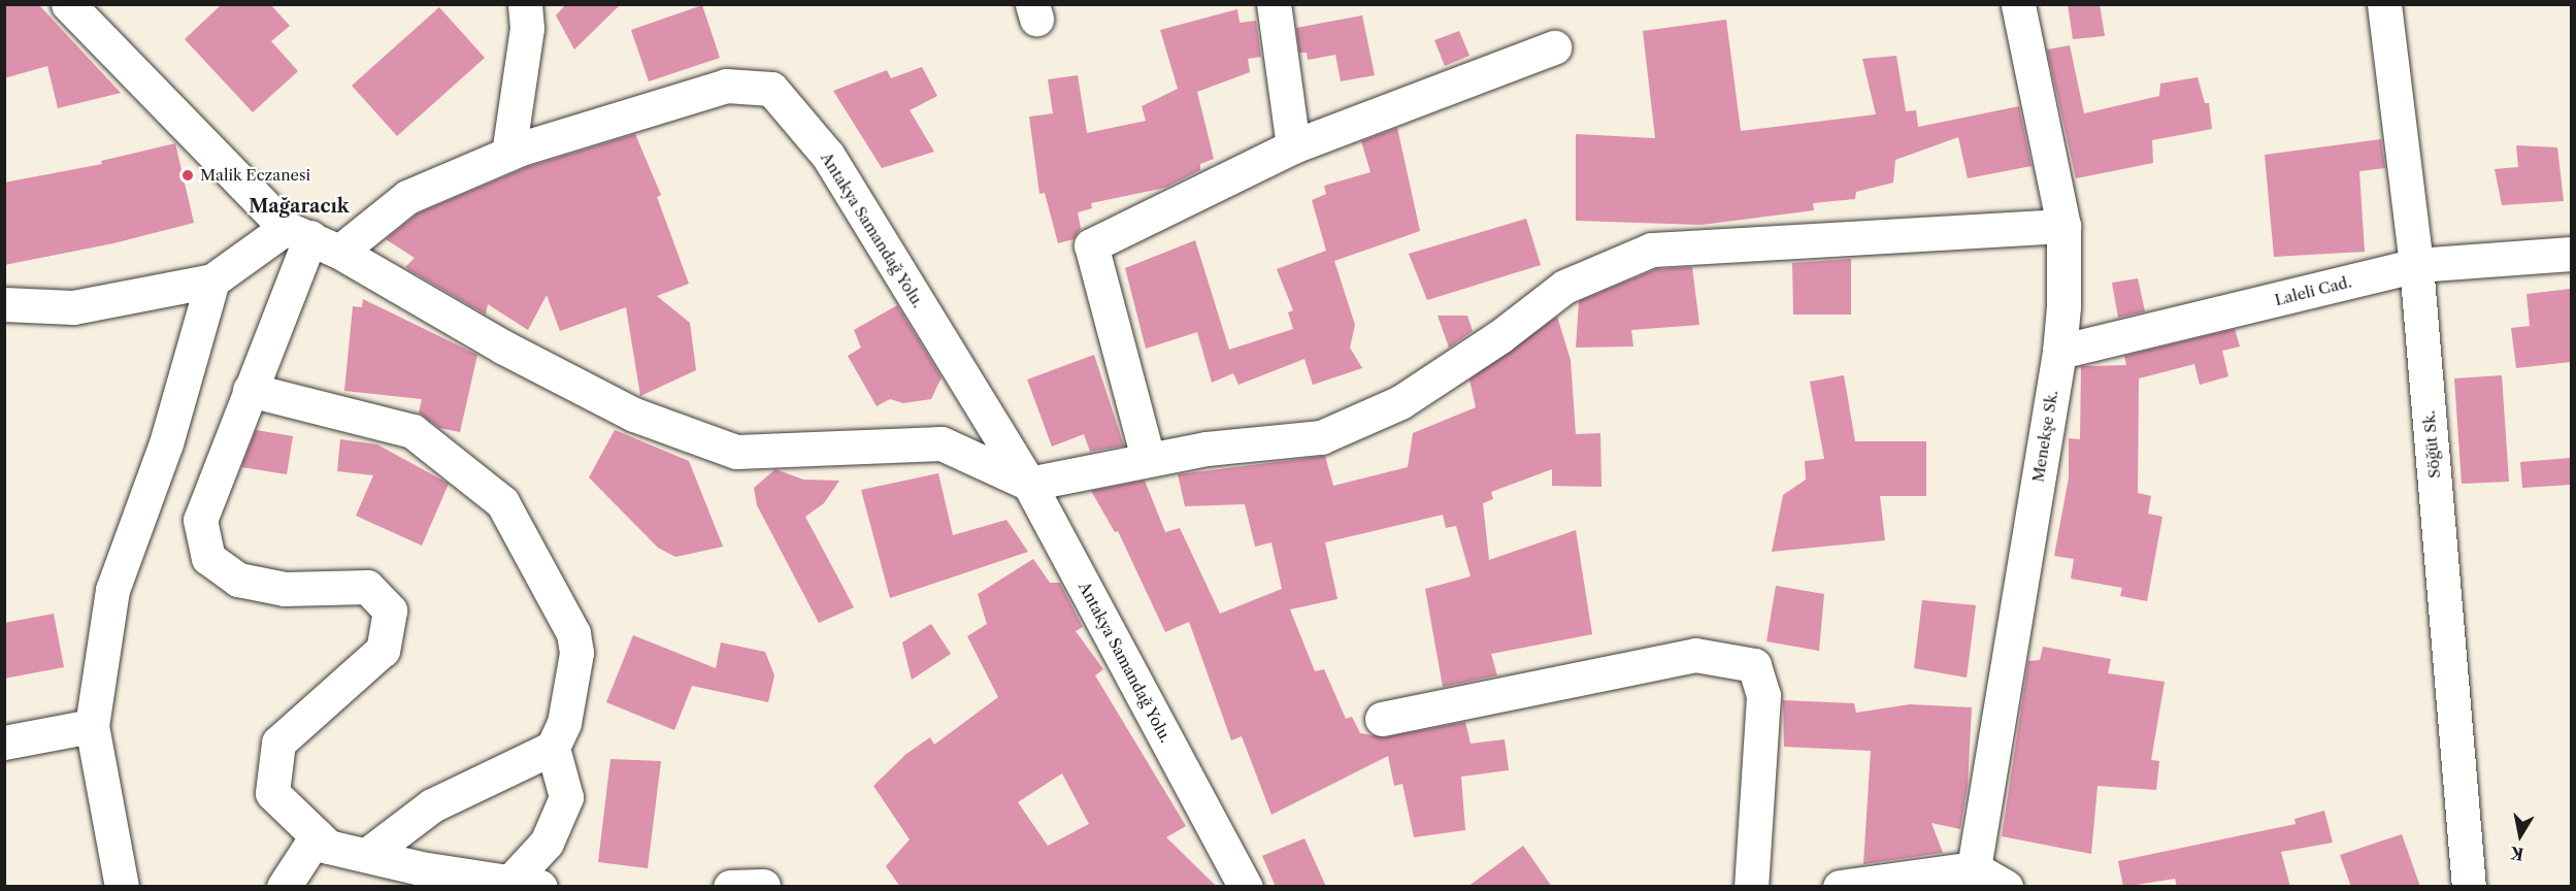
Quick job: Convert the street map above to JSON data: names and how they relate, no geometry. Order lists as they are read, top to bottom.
{
  "streets": {
    "street": [
      "Antakya Samandağ Yolu.",
      "Laleli Cad.",
      "Menekşe Sk.",
      "Söğüt Sk."
    ]
  },
  "crossings": [
    ["Laleli Cad.", "Menekşe Sk."],
    ["Laleli Cad.", "Söğüt Sk."]
  ],
  "districts": ["Mağaracık"],
  "places": ["Malik Eczanesi"],
  "north": "bottom"
}
